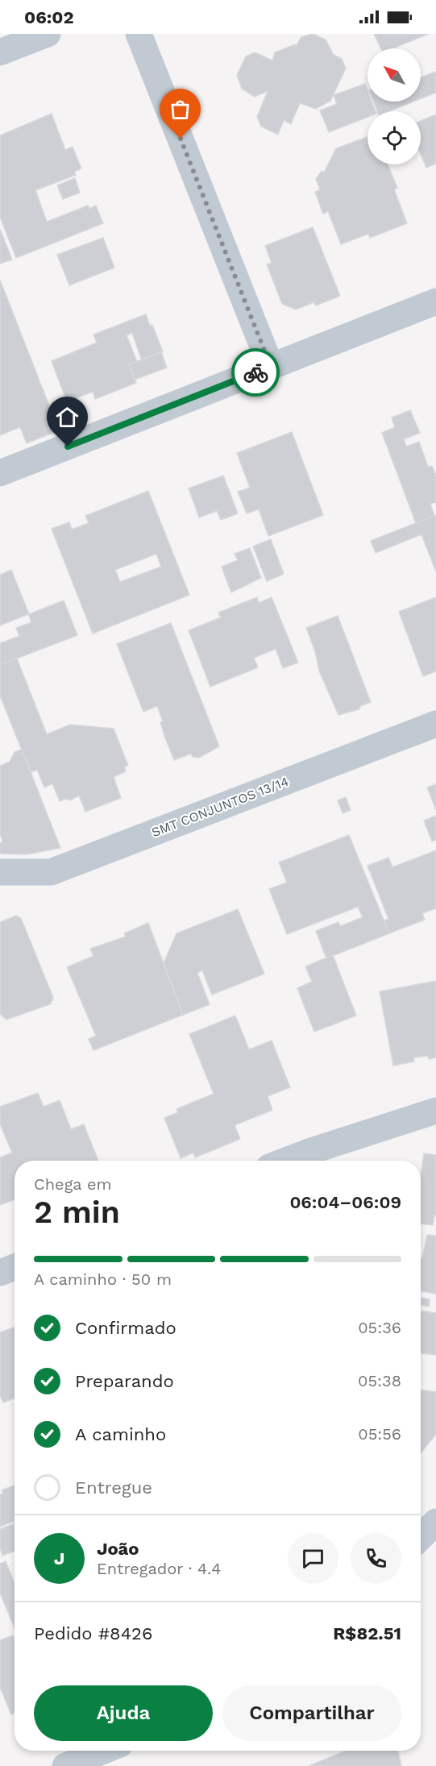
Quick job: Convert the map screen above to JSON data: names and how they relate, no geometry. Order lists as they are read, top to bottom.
{
  "streets": {
    "street": ["SMT CONJUNTOS 13/14"]
  },
  "north": "top left",
  "page": {
    "status": "06:02",
    "heading": ["2 min", "Chega em", "06:04–06:09"],
    "panel": [
      "João",
      "Entregador · 4.4",
      "Pedido #8426",
      "R$82.51"
    ],
    "bar": "A caminho · 50 m",
    "list": [
      ["Confirmado", "05:36"],
      ["Preparando", "05:38"],
      ["A caminho", "05:56"],
      "Entregue"
    ],
    "round": "J",
    "buttons": ["Ajuda", "Compartilhar"]
  }
}
